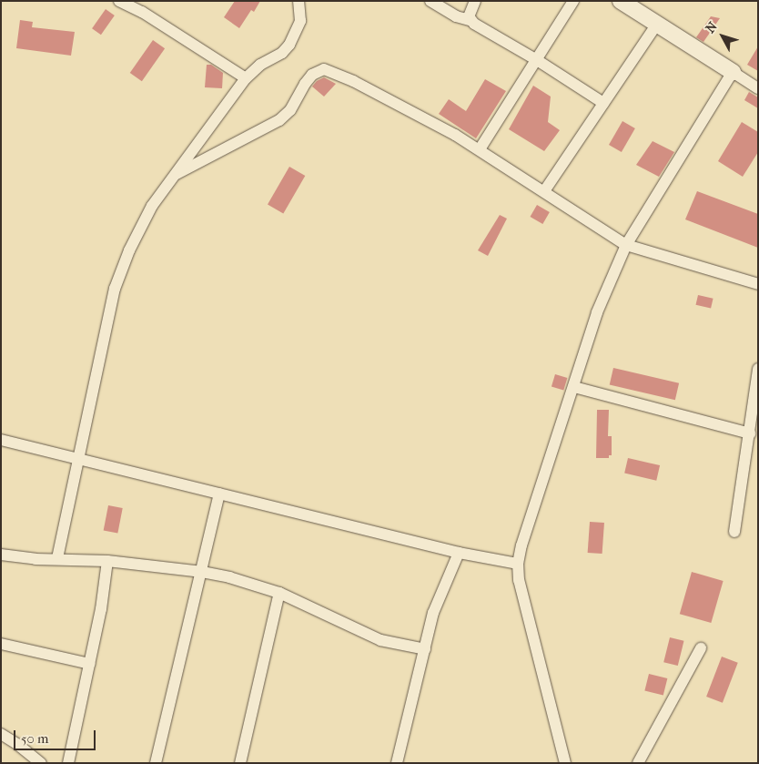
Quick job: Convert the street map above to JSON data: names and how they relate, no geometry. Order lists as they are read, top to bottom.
{
  "scale_bar": "50 m",
  "north": "top left"
}
